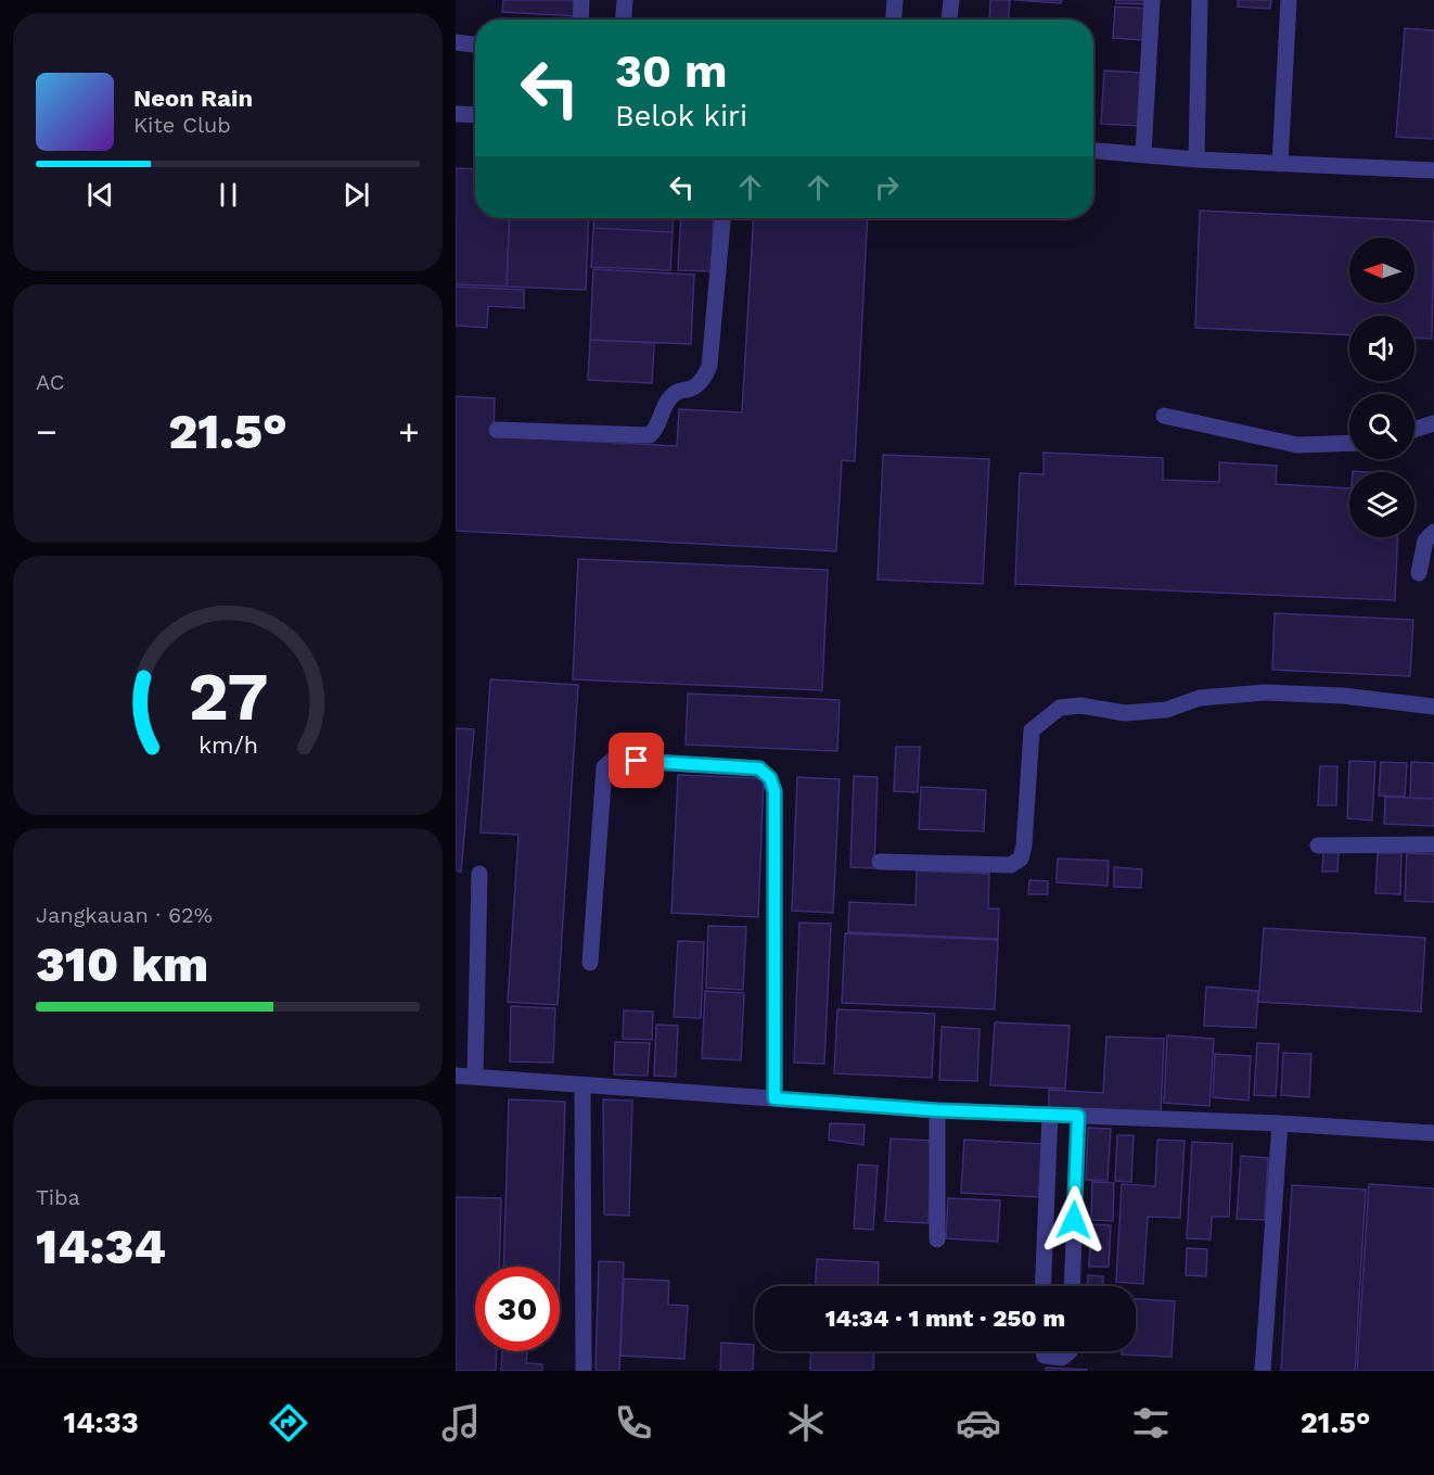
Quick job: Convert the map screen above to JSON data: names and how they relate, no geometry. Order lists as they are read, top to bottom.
{
  "north": "left",
  "page": {
    "turn": ["30 m", "Belok kiri"],
    "song": ["Neon Rain", "Kite Club"],
    "tile": [
      "AC",
      ["Jangkauan · 62%", "310 km"],
      ["Tiba", "14:34"]
    ],
    "heat": ["−", "21.5°", "+"],
    "limit": "30",
    "trip": "14:34 · 1 mnt · 250 m",
    "tabs": ["14:33", "21.5°"],
    "gauge": ["27", "km/h"]
  }
}
